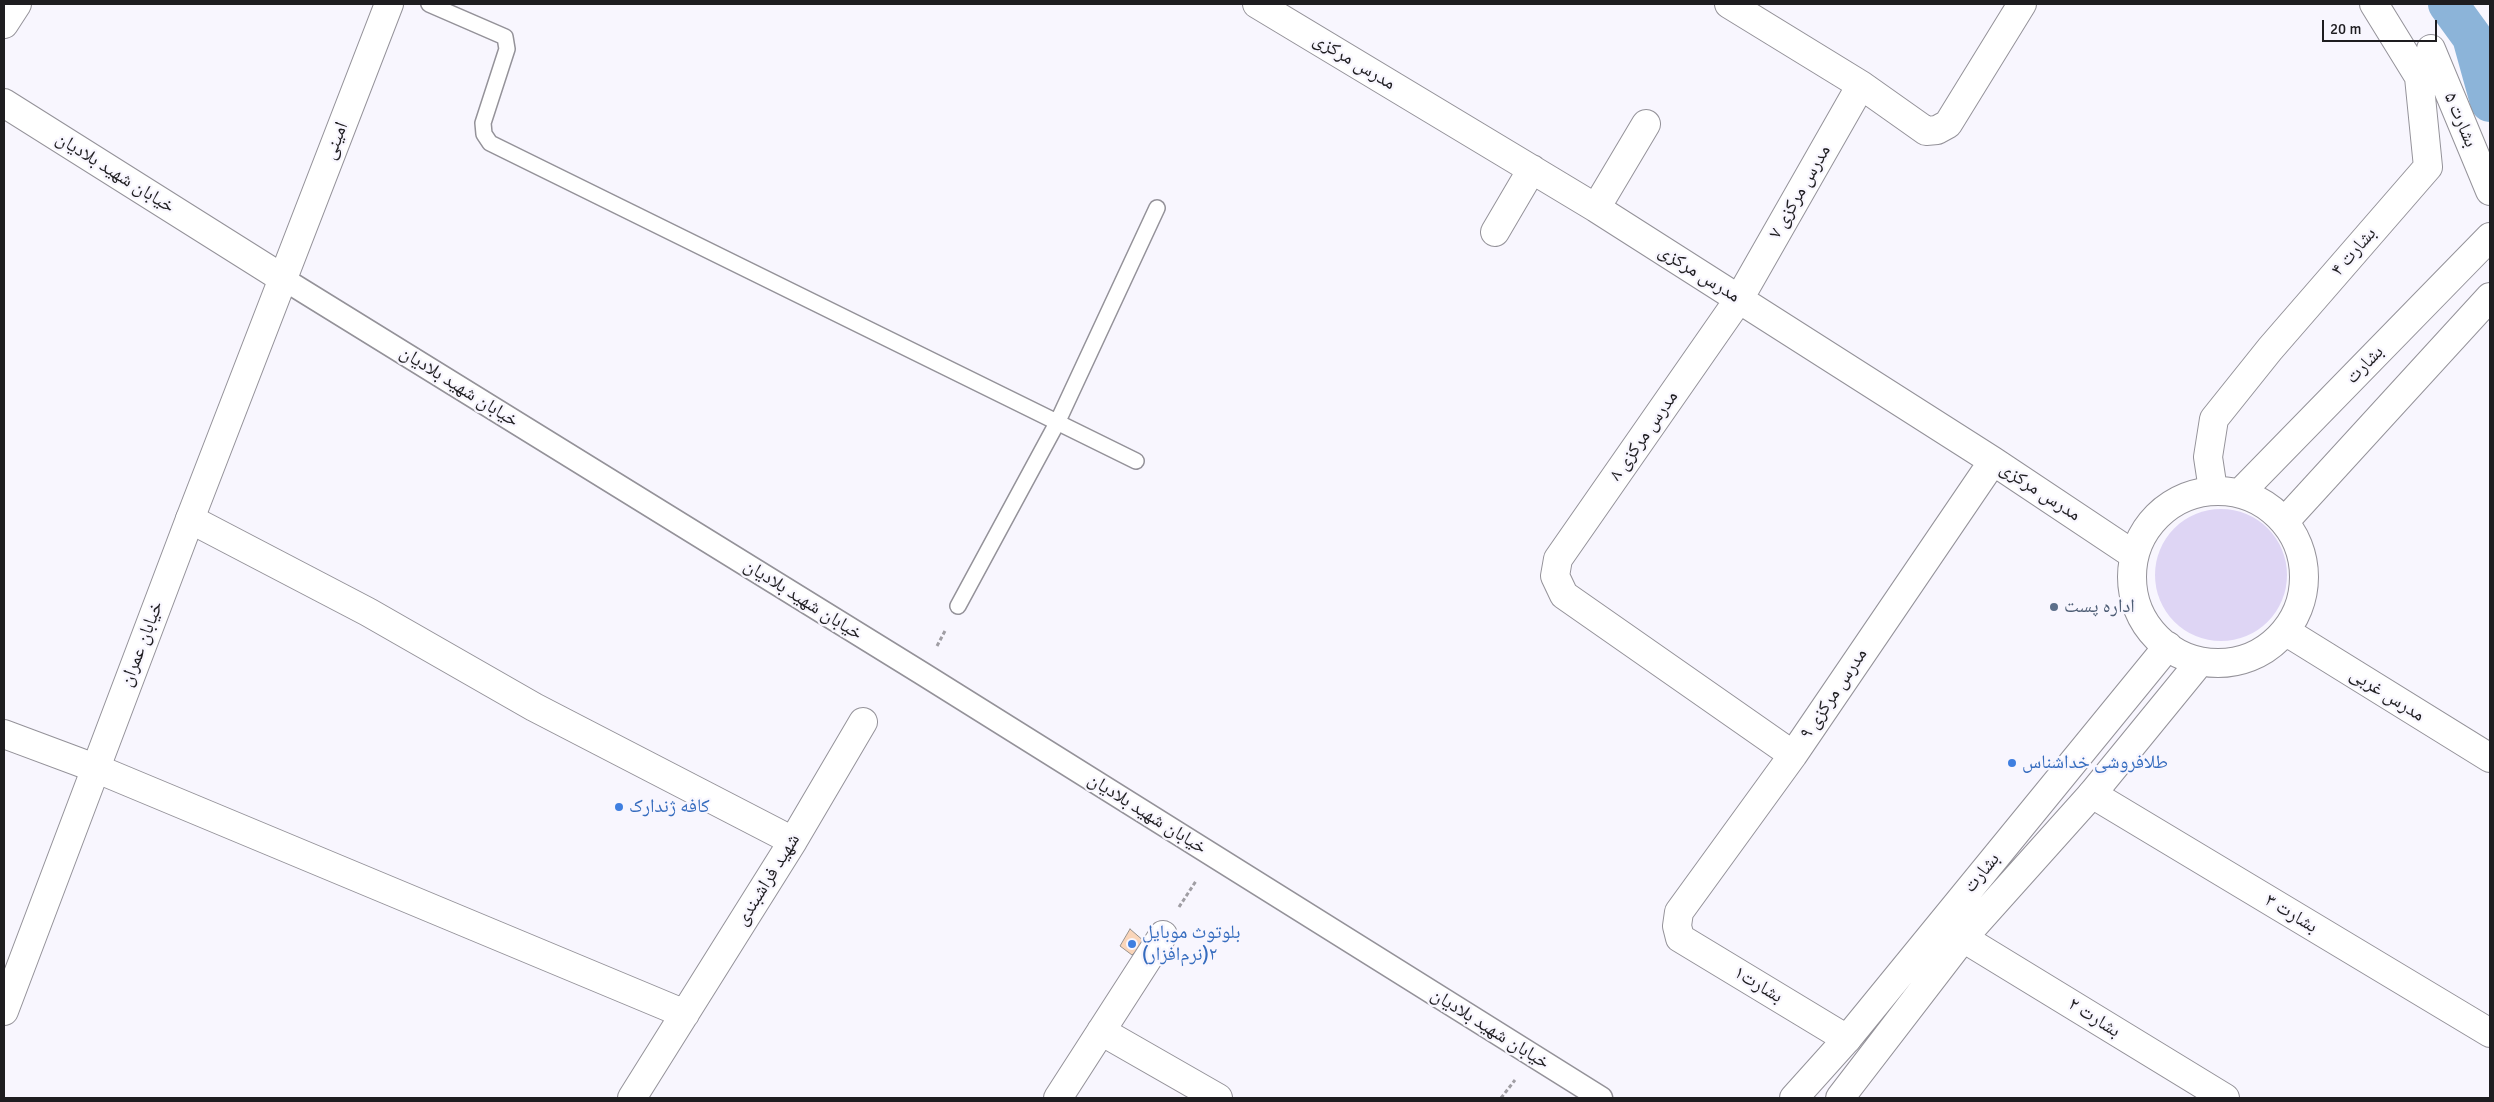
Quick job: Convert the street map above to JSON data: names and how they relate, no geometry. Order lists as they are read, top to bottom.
{
  "streets": {
    "street": [
      "مدرس مرکزی",
      "بشارت ۵",
      "امینی",
      "خیابان شهید بلادیان",
      "مدرس مرکزی ۷",
      "بشارت ۴",
      "بشارت",
      "مدرس مرکزی ۸",
      "خیابان عمران",
      "مدرس مرکزی ۹",
      "مدرس غربی",
      "شهید فراشبندی",
      "بشارت ۳",
      "بشارت۱",
      "بشارت ۲"
    ]
  },
  "crossings": [
    ["مدرس مرکزی", "مدرس مرکزی ۷"],
    ["مدرس مرکزی", "بشارت ۴"],
    ["مدرس مرکزی", "بشارت"],
    ["مدرس مرکزی", "مدرس مرکزی ۸"],
    ["مدرس مرکزی", "مدرس مرکزی ۹"],
    ["مدرس مرکزی", "مدرس غربی"],
    ["امینی", "خیابان شهید بلادیان"],
    ["امینی", "خیابان عمران"],
    ["خیابان شهید بلادیان", "خیابان عمران"],
    ["مدرس مرکزی ۷", "مدرس مرکزی ۸"],
    ["بشارت ۴", "بشارت"],
    ["بشارت ۴", "مدرس غربی"],
    ["بشارت", "مدرس غربی"],
    ["بشارت", "بشارت ۳"],
    ["بشارت", "بشارت۱"],
    ["بشارت", "بشارت ۲"],
    ["مدرس مرکزی ۸", "مدرس مرکزی ۹"],
    ["مدرس مرکزی ۹", "بشارت۱"]
  ],
  "places": [
    "اداره پست",
    "طلافروشی خداشناس",
    "کافه ژندارک",
    "بلوتوث موبایل (نرم‌افزار)۲"
  ],
  "scale_bar": "20 m"
}
